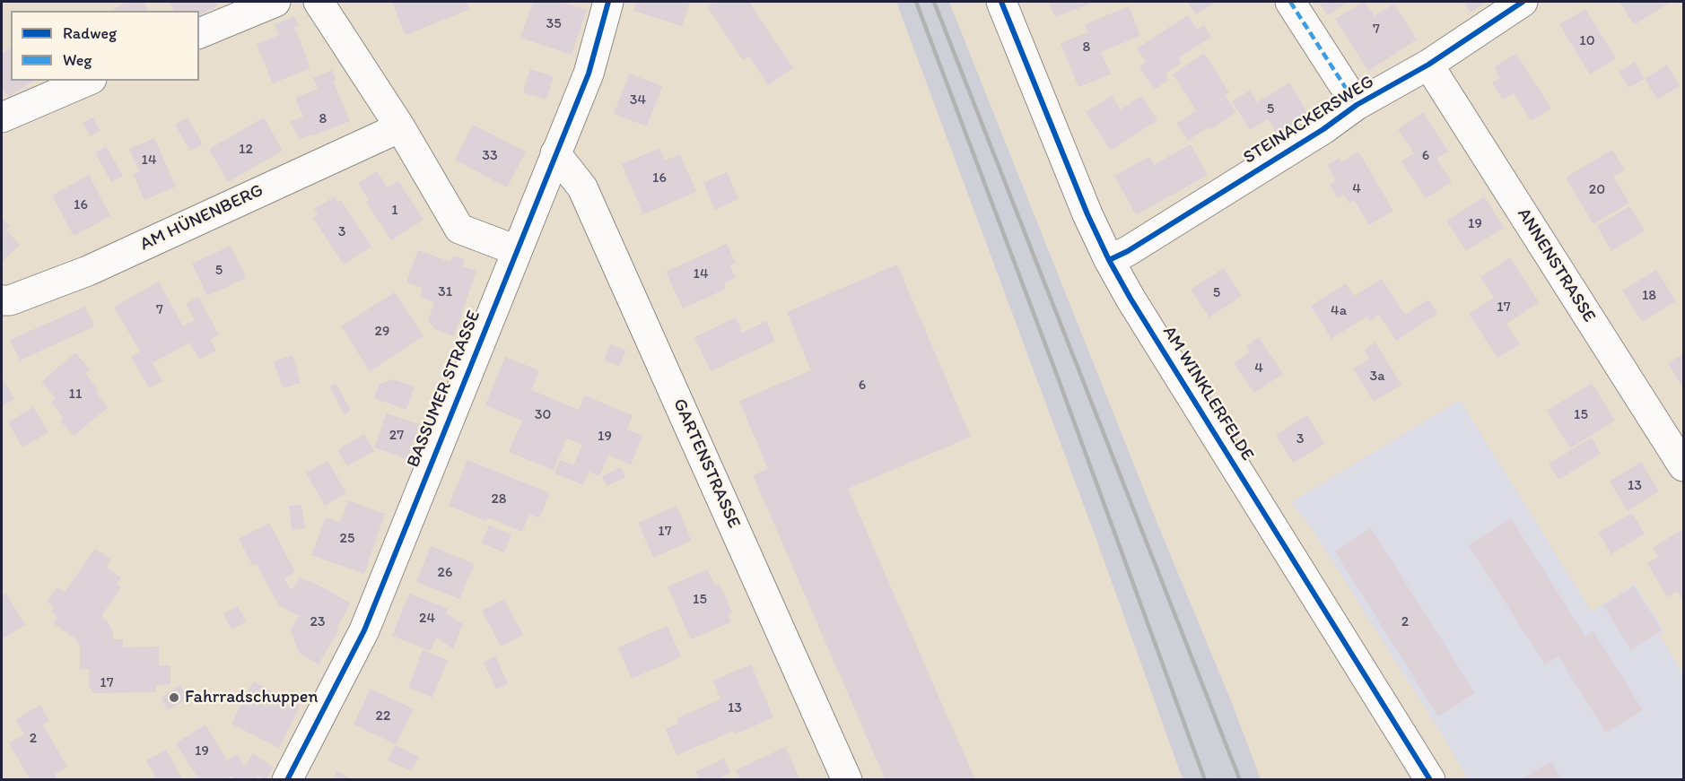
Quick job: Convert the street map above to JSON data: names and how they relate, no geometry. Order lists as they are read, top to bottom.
{
  "streets": {
    "street": [
      "STEINACKERSWEG",
      "AM HÜNENBERG",
      "ANNENSTRASSE",
      "BASSUMER STRASSE",
      "AM WINKLERFELDE",
      "GARTENSTRASSE"
    ]
  },
  "crossings": [
    ["STEINACKERSWEG", "ANNENSTRASSE"],
    ["STEINACKERSWEG", "AM WINKLERFELDE"],
    ["BASSUMER STRASSE", "GARTENSTRASSE"]
  ],
  "places": ["Fahrradschuppen"],
  "house_numbers": [
    "35",
    "7",
    "10",
    "8",
    "34",
    "5",
    "8",
    "12",
    "33",
    "6",
    "14",
    "16",
    "4",
    "20",
    "16",
    "1",
    "19",
    "3",
    "5",
    "14",
    "31",
    "5",
    "18",
    "17",
    "7",
    "4a",
    "29",
    "4",
    "3a",
    "6",
    "11",
    "30",
    "15",
    "27",
    "19",
    "3",
    "13",
    "28",
    "17",
    "25",
    "26",
    "15",
    "24",
    "23",
    "2",
    "17",
    "13",
    "22",
    "2",
    "19"
  ],
  "legend": ["Radweg", "Weg"]
}
